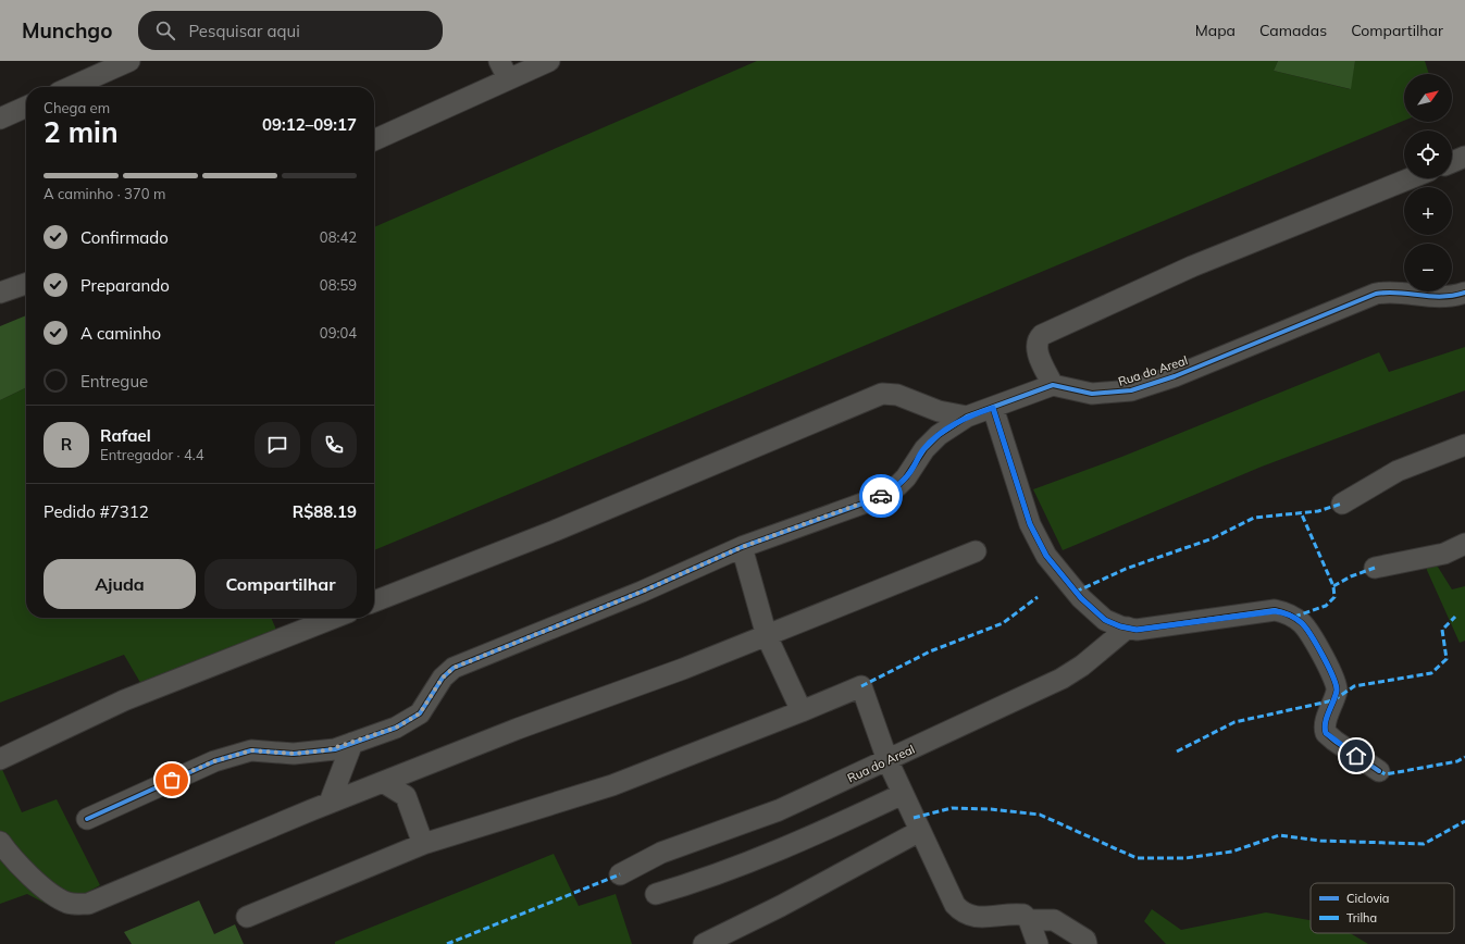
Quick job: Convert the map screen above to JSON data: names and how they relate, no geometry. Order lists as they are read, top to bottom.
{
  "streets": {
    "street": ["Rua do Areal"]
  },
  "legend": ["Ciclovia", "Trilha"],
  "north": "top right",
  "page": {
    "header": "Munchgo",
    "search": "Pesquisar aqui",
    "nav": ["Mapa", "Camadas", "Compartilhar"],
    "map_buttons": ["+", "−"],
    "heading": ["2 min", "Chega em", "09:12–09:17"],
    "panel": [
      "Rafael",
      "Entregador · 4.4",
      "Pedido #7312",
      "R$88.19"
    ],
    "bar": "A caminho · 370 m",
    "list": [
      ["Confirmado", "08:42"],
      ["Preparando", "08:59"],
      ["A caminho", "09:04"],
      "Entregue"
    ],
    "round": "R",
    "buttons": ["Ajuda", "Compartilhar"]
  }
}
